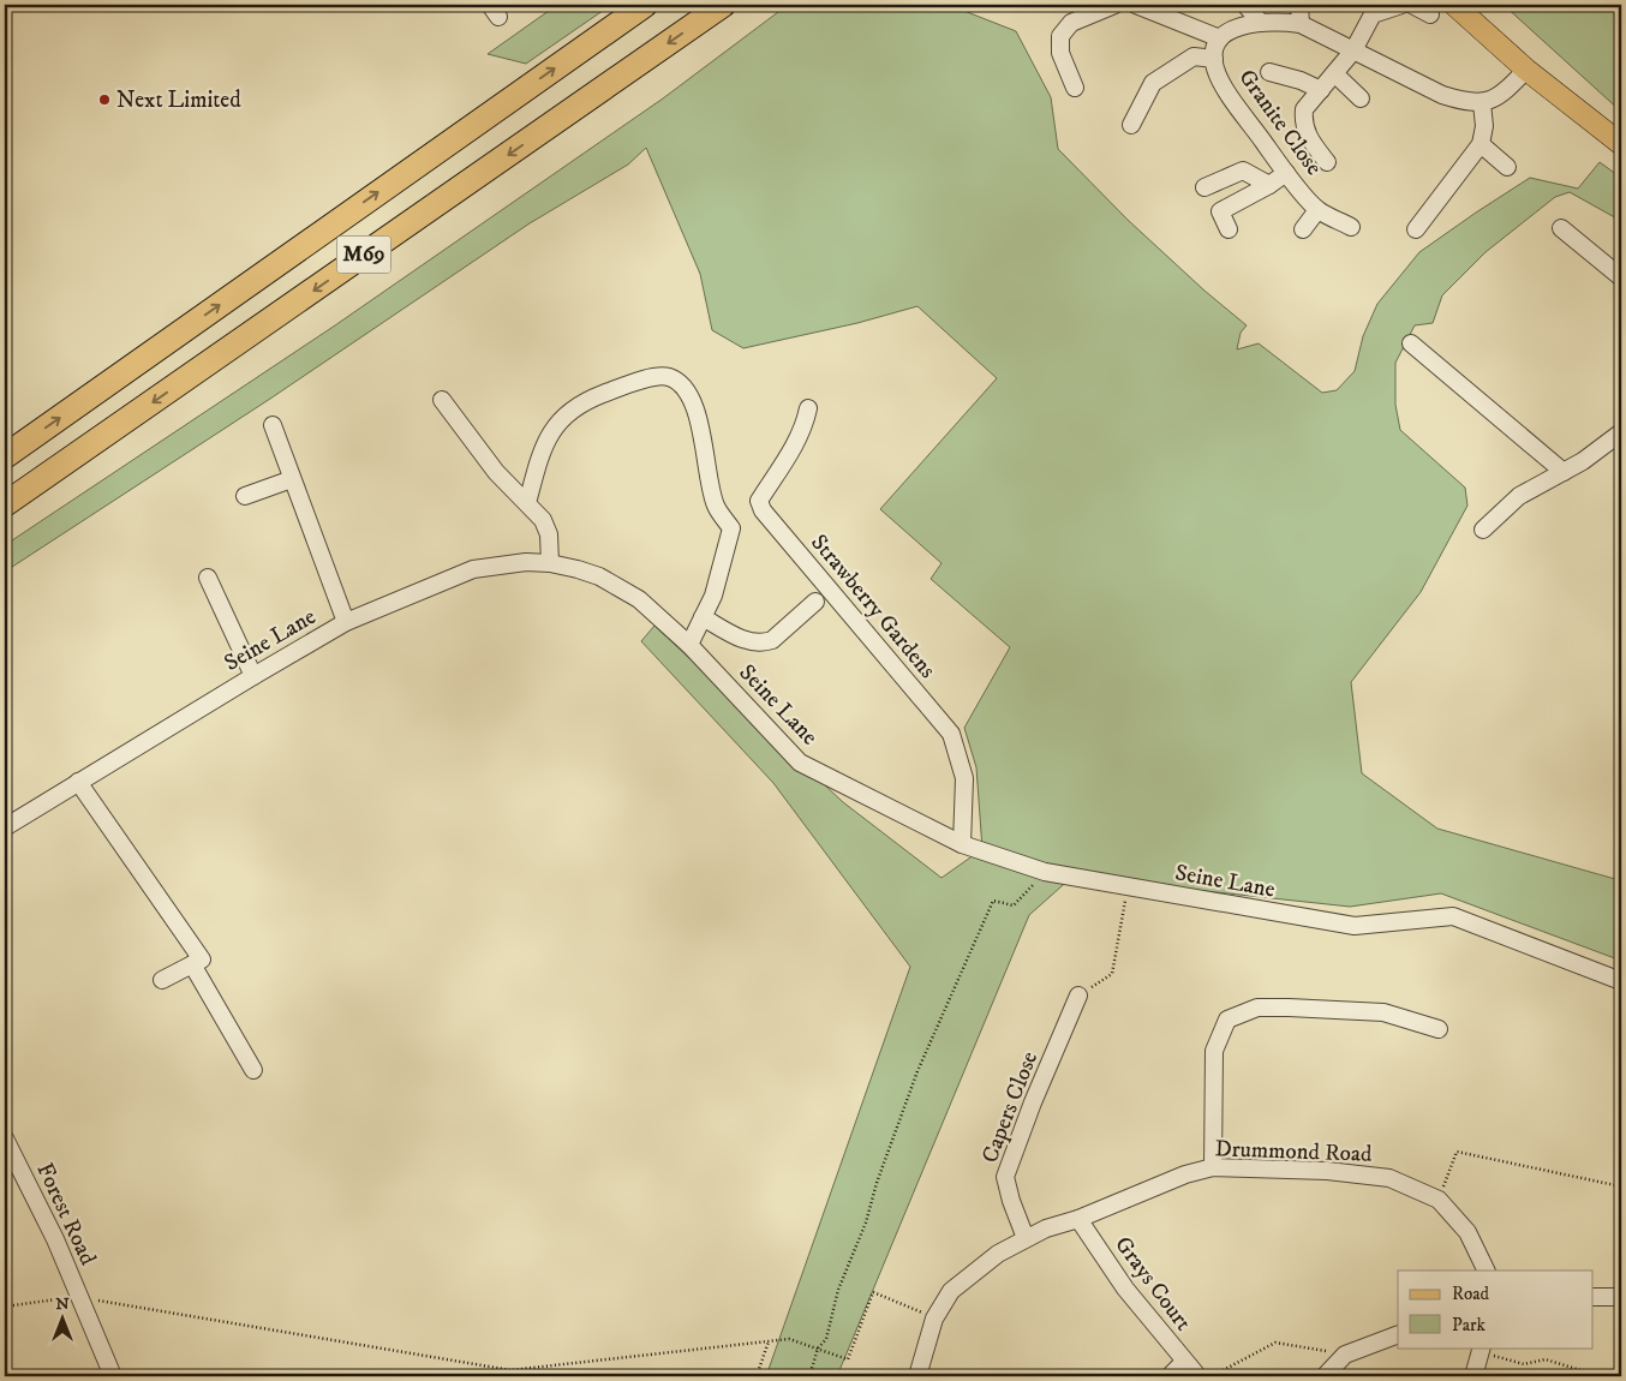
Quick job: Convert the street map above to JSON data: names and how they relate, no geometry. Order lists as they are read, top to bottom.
{
  "streets": {
    "highway": ["M69"],
    "street": [
      "Granite Close",
      "Strawberry Gardens",
      "Seine Lane",
      "Capers Close",
      "Drummond Road",
      "Forest Road",
      "Grays Court"
    ]
  },
  "crossings": [
    ["Strawberry Gardens", "Seine Lane"],
    ["Capers Close", "Drummond Road"],
    ["Drummond Road", "Grays Court"]
  ],
  "places": ["Next Limited"],
  "legend": ["Road", "Park"],
  "north": "top"
}
